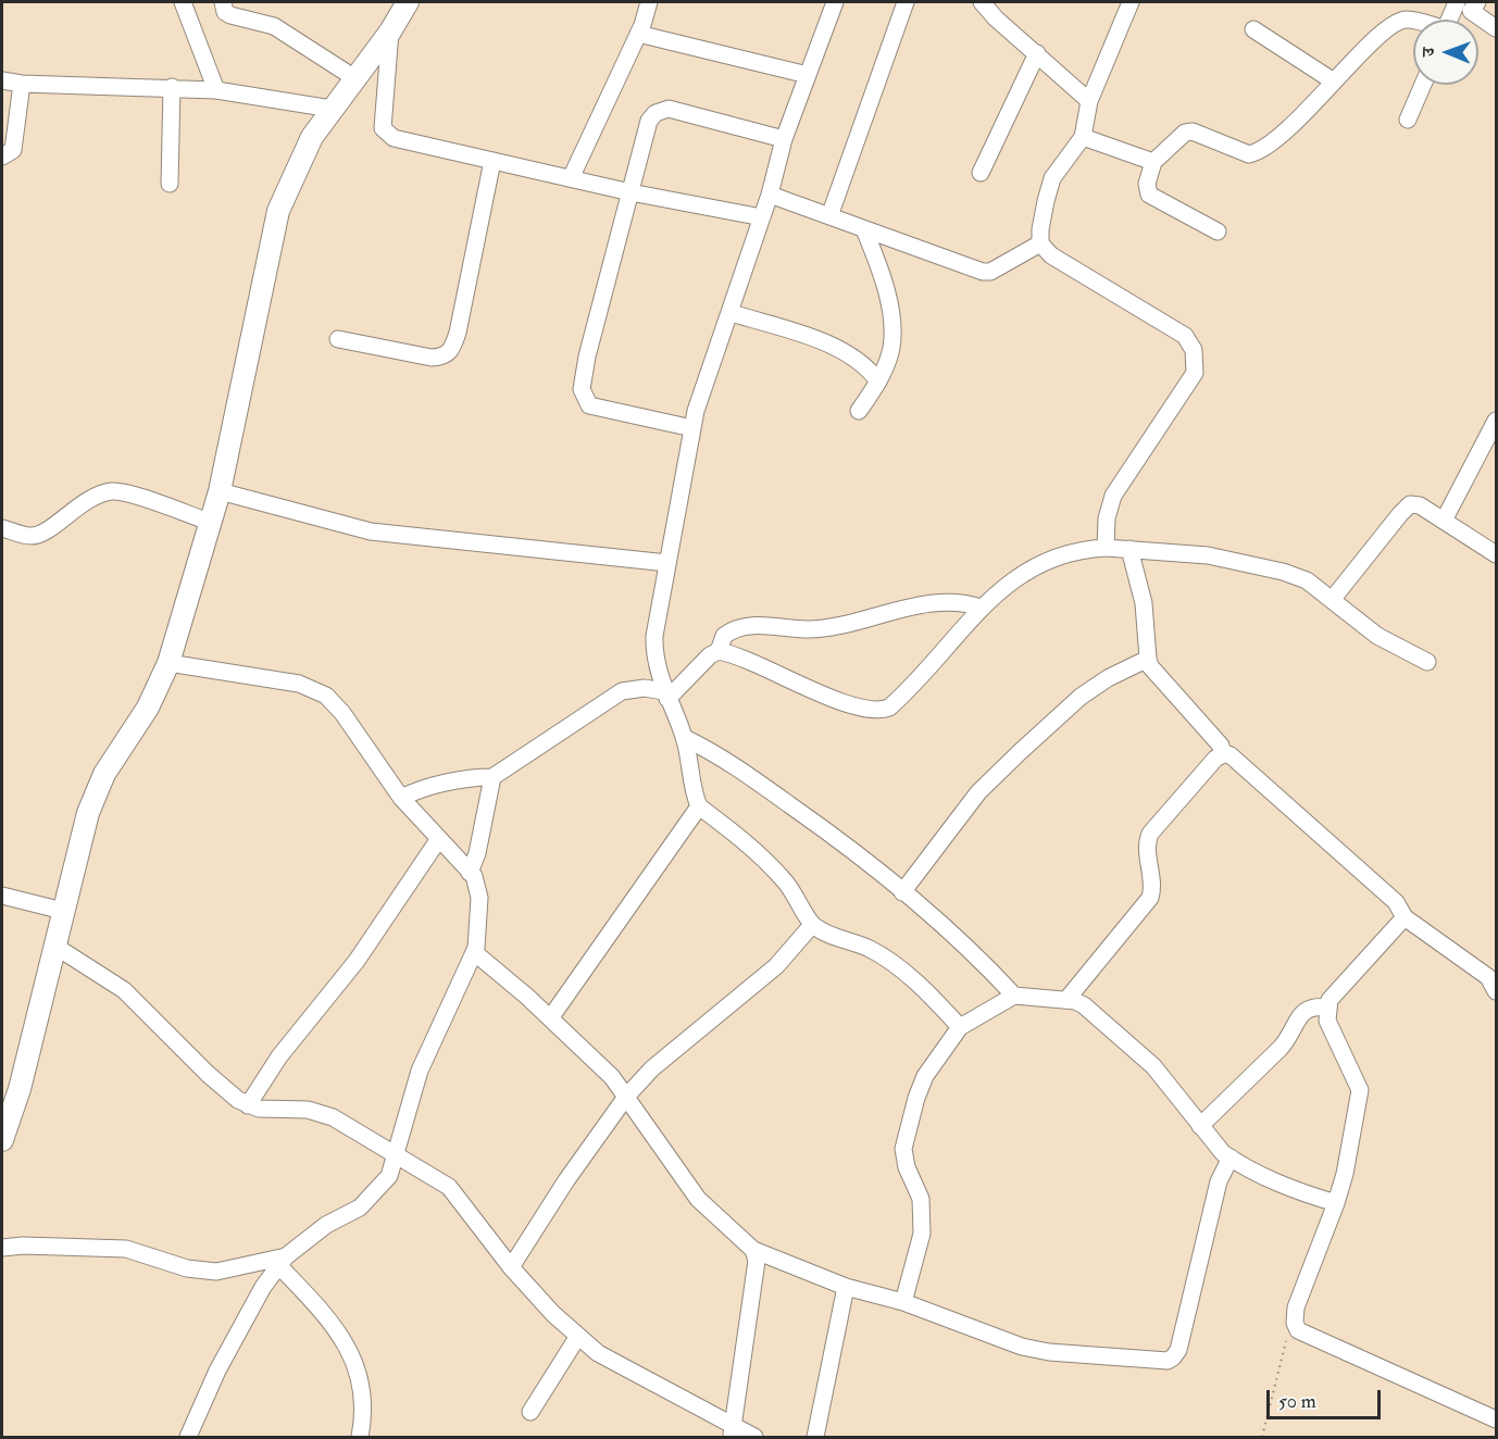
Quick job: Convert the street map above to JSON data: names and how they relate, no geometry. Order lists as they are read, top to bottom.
{
  "scale_bar": "50 m",
  "north": "left"
}
